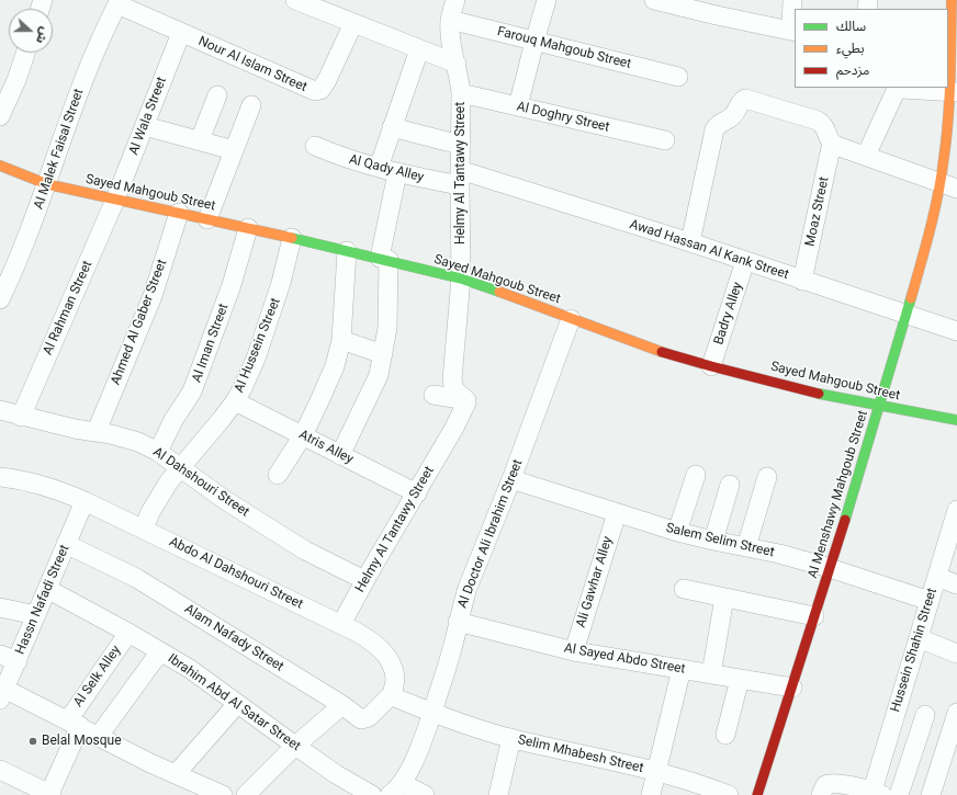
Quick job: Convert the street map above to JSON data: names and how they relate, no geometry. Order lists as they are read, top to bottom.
{
  "streets": {
    "street": [
      "Farouq Mahgoub Street",
      "Nour Al Islam Street",
      "Al Wala Street",
      "Al Doghry Street",
      "Al Malek Faisal Street",
      "Al Qady Alley",
      "Helmy Al Tantawy Street",
      "Sayed Mahgoub Street",
      "Moaz Street",
      "Awad Hassan Al Kank Street",
      "Al Rahman Street",
      "Badry Alley",
      "Ahmed Al Gaber Street",
      "Al Iman Street",
      "Al Hussein Street",
      "Atris Alley",
      "Al Dahshouri Street",
      "Al Menshawy Mahgoub Street",
      "Al Doctor Ali Ibrahim Street",
      "Salem Selim Street",
      "Abdo Al Dahshouri Street",
      "Ali Gawhar Alley",
      "Hassn Nafadi Street",
      "Alam Nafady Street",
      "Hussein Shahin Street",
      "Al Sayed Abdo Street",
      "Al Selk Alley",
      "Ibrahim Abd Al Satar Street",
      "Selim Mhabesh Street"
    ]
  },
  "crossings": [
    ["Farouq Mahgoub Street", "Helmy Al Tantawy Street"],
    ["Nour Al Islam Street", "Al Wala Street"],
    ["Nour Al Islam Street", "Al Malek Faisal Street"],
    ["Al Wala Street", "Sayed Mahgoub Street"],
    ["Al Wala Street", "Al Rahman Street"],
    ["Al Doghry Street", "Helmy Al Tantawy Street"],
    ["Al Malek Faisal Street", "Sayed Mahgoub Street"],
    ["Al Qady Alley", "Helmy Al Tantawy Street"],
    ["Al Qady Alley", "Awad Hassan Al Kank Street"],
    ["Helmy Al Tantawy Street", "Sayed Mahgoub Street"],
    ["Helmy Al Tantawy Street", "Awad Hassan Al Kank Street"],
    ["Helmy Al Tantawy Street", "Atris Alley"],
    ["Helmy Al Tantawy Street", "Al Dahshouri Street"],
    ["Helmy Al Tantawy Street", "Abdo Al Dahshouri Street"],
    ["Sayed Mahgoub Street", "Al Rahman Street"],
    ["Sayed Mahgoub Street", "Badry Alley"],
    ["Sayed Mahgoub Street", "Ahmed Al Gaber Street"],
    ["Sayed Mahgoub Street", "Al Iman Street"],
    ["Sayed Mahgoub Street", "Al Hussein Street"],
    ["Sayed Mahgoub Street", "Al Menshawy Mahgoub Street"],
    ["Sayed Mahgoub Street", "Al Doctor Ali Ibrahim Street"],
    ["Moaz Street", "Awad Hassan Al Kank Street"],
    ["Awad Hassan Al Kank Street", "Badry Alley"],
    ["Awad Hassan Al Kank Street", "Al Menshawy Mahgoub Street"],
    ["Al Rahman Street", "Al Dahshouri Street"],
    ["Ahmed Al Gaber Street", "Al Dahshouri Street"],
    ["Al Iman Street", "Al Dahshouri Street"],
    ["Al Hussein Street", "Atris Alley"],
    ["Al Hussein Street", "Al Dahshouri Street"],
    ["Al Hussein Street", "Abdo Al Dahshouri Street"],
    ["Al Menshawy Mahgoub Street", "Salem Selim Street"],
    ["Al Menshawy Mahgoub Street", "Al Sayed Abdo Street"],
    ["Al Doctor Ali Ibrahim Street", "Salem Selim Street"],
    ["Al Doctor Ali Ibrahim Street", "Al Sayed Abdo Street"],
    ["Al Doctor Ali Ibrahim Street", "Selim Mhabesh Street"],
    ["Salem Selim Street", "Ali Gawhar Alley"],
    ["Salem Selim Street", "Hussein Shahin Street"],
    ["Abdo Al Dahshouri Street", "Hassn Nafadi Street"],
    ["Abdo Al Dahshouri Street", "Alam Nafady Street"],
    ["Ali Gawhar Alley", "Al Sayed Abdo Street"],
    ["Hassn Nafadi Street", "Alam Nafady Street"],
    ["Hassn Nafadi Street", "Ibrahim Abd Al Satar Street"],
    ["Al Selk Alley", "Ibrahim Abd Al Satar Street"]
  ],
  "places": ["Belal Mosque"],
  "legend": ["سالك", "بطيء", "مزدحم"],
  "north": "right"
}
